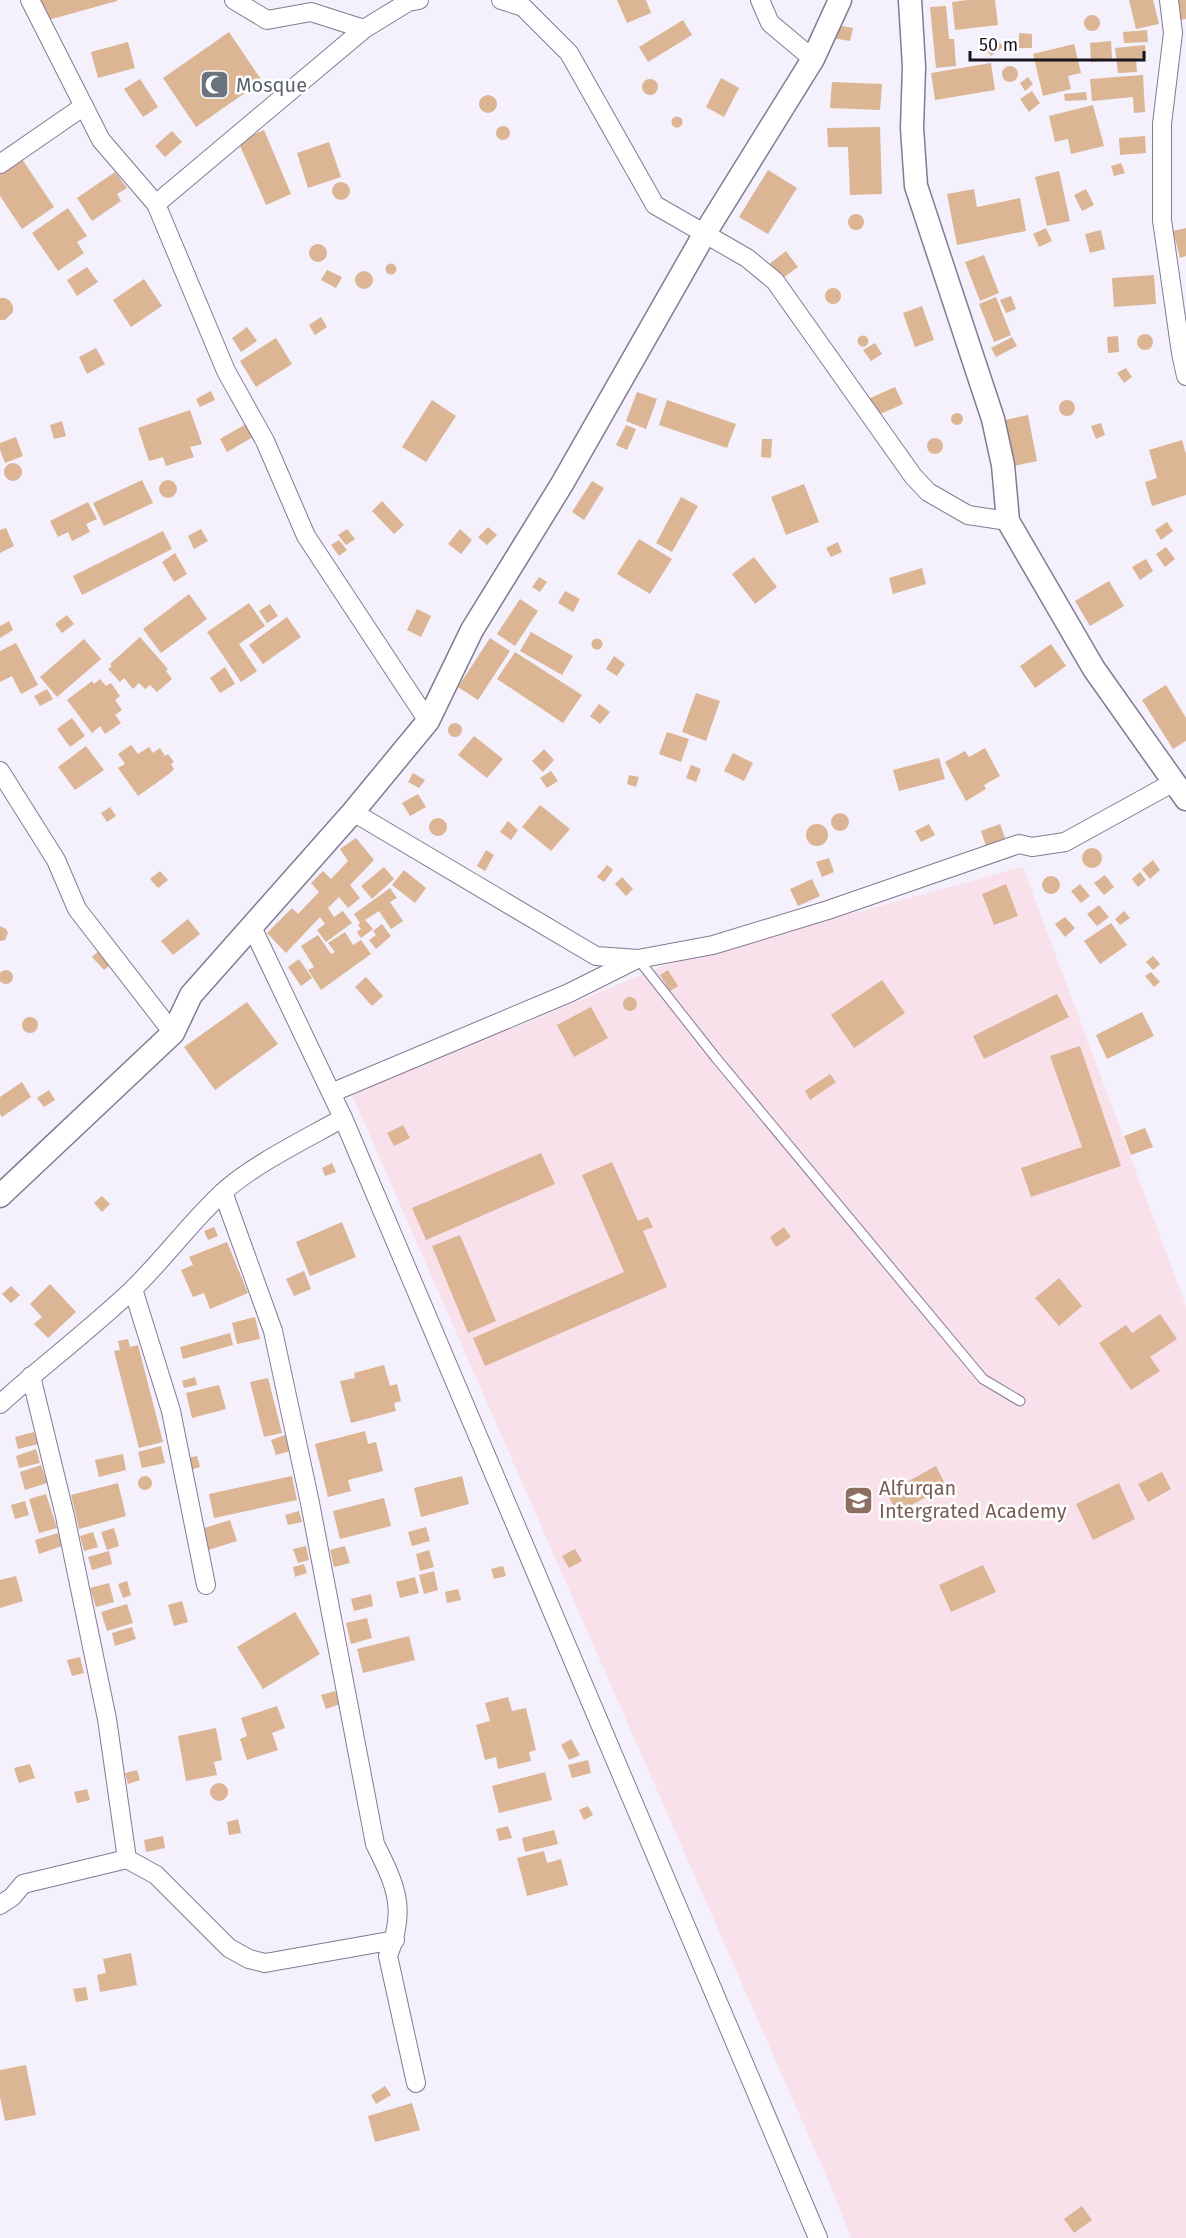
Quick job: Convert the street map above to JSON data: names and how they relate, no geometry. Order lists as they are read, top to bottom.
{
  "places": {
    "mosque": ["Mosque"],
    "school or university": ["Alfurqan Intergrated Academy"]
  },
  "scale_bar": "50 m"
}
